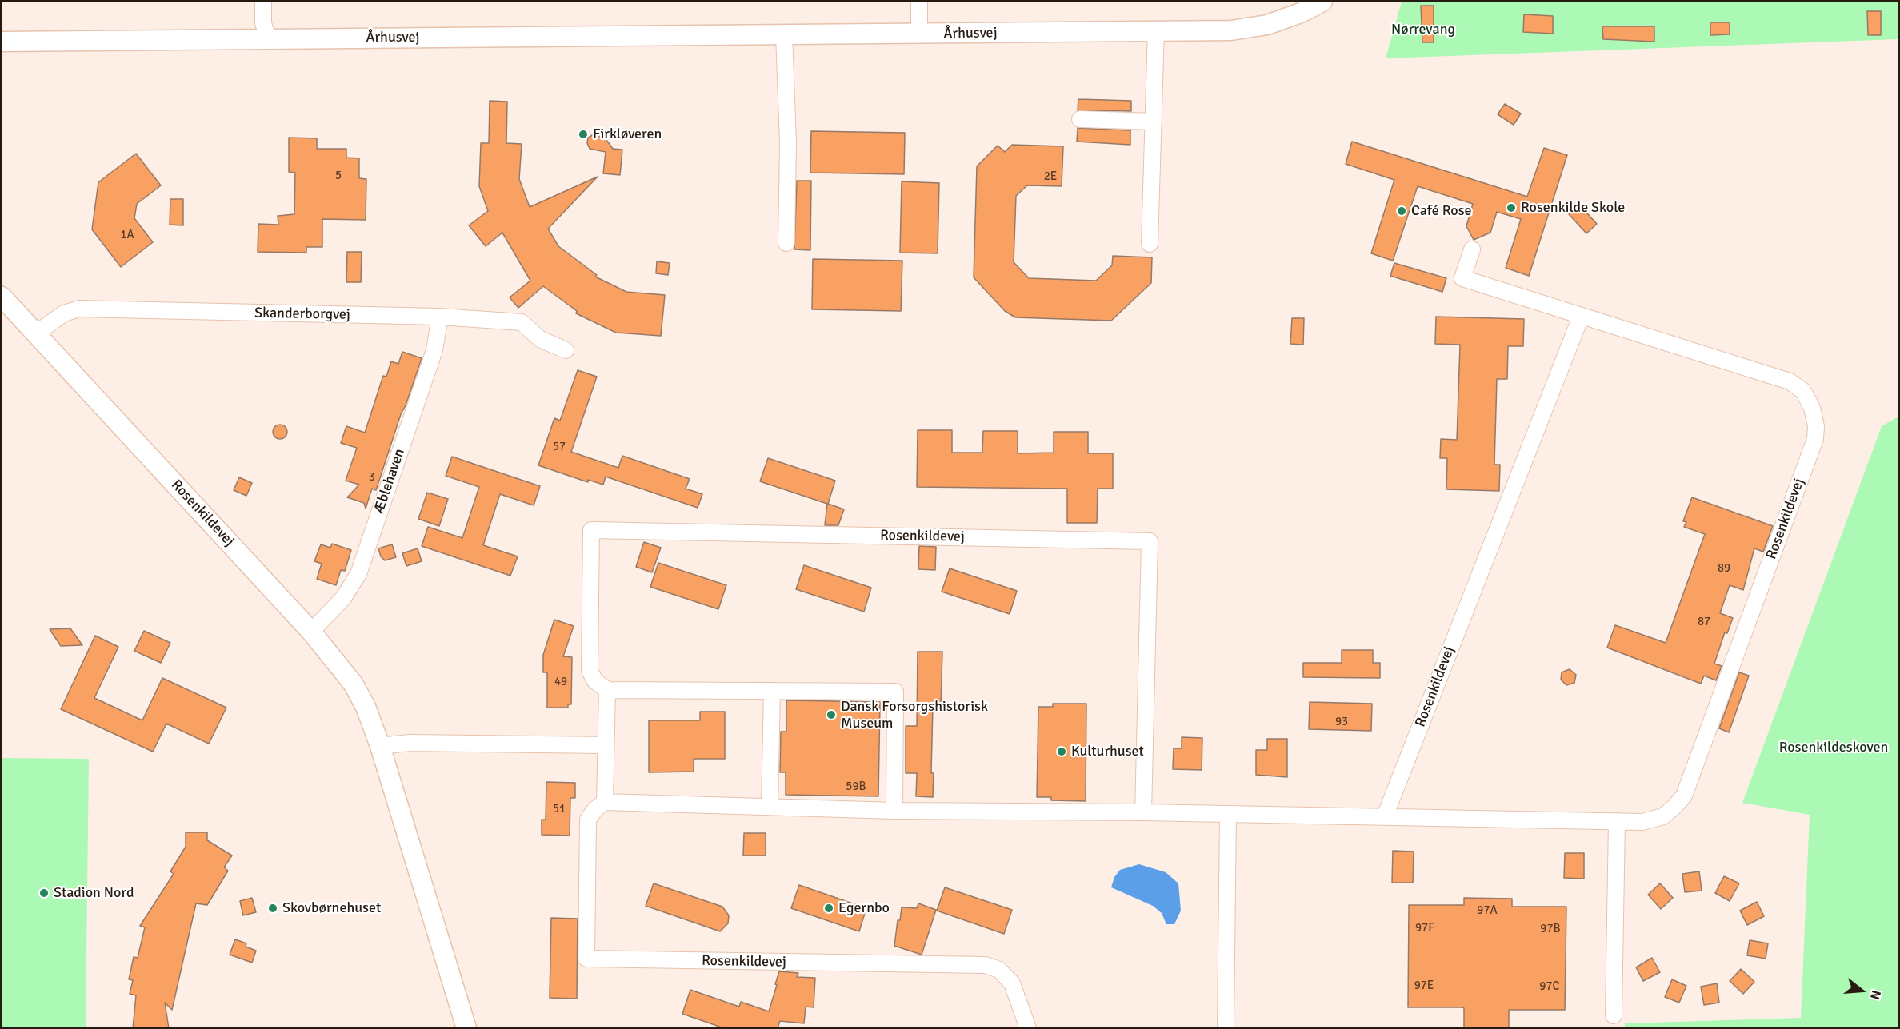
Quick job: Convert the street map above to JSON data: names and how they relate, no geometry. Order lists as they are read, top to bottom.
{
  "streets": {
    "street": [
      "Århusvej",
      "Skanderborgvej",
      "Æblehaven",
      "Rosenkildevej"
    ]
  },
  "crossings": [
    ["Skanderborgvej", "Æblehaven"],
    ["Skanderborgvej", "Rosenkildevej"],
    ["Æblehaven", "Rosenkildevej"]
  ],
  "parks": ["Nørrevang", "Rosenkildeskoven"],
  "places": [
    "Firkløveren",
    "Rosenkilde Skole",
    "Café Rose",
    "Dansk Forsorgshistorisk Museum",
    "Kulturhuset",
    "Stadion Nord",
    "Skovbørnehuset",
    "Egernbo"
  ],
  "house_numbers": [
    "5",
    "2E",
    "1A",
    "57",
    "3",
    "89",
    "87",
    "49",
    "93",
    "59B",
    "51",
    "97A",
    "97F",
    "97B",
    "97E",
    "97C"
  ],
  "north": "right"
}
